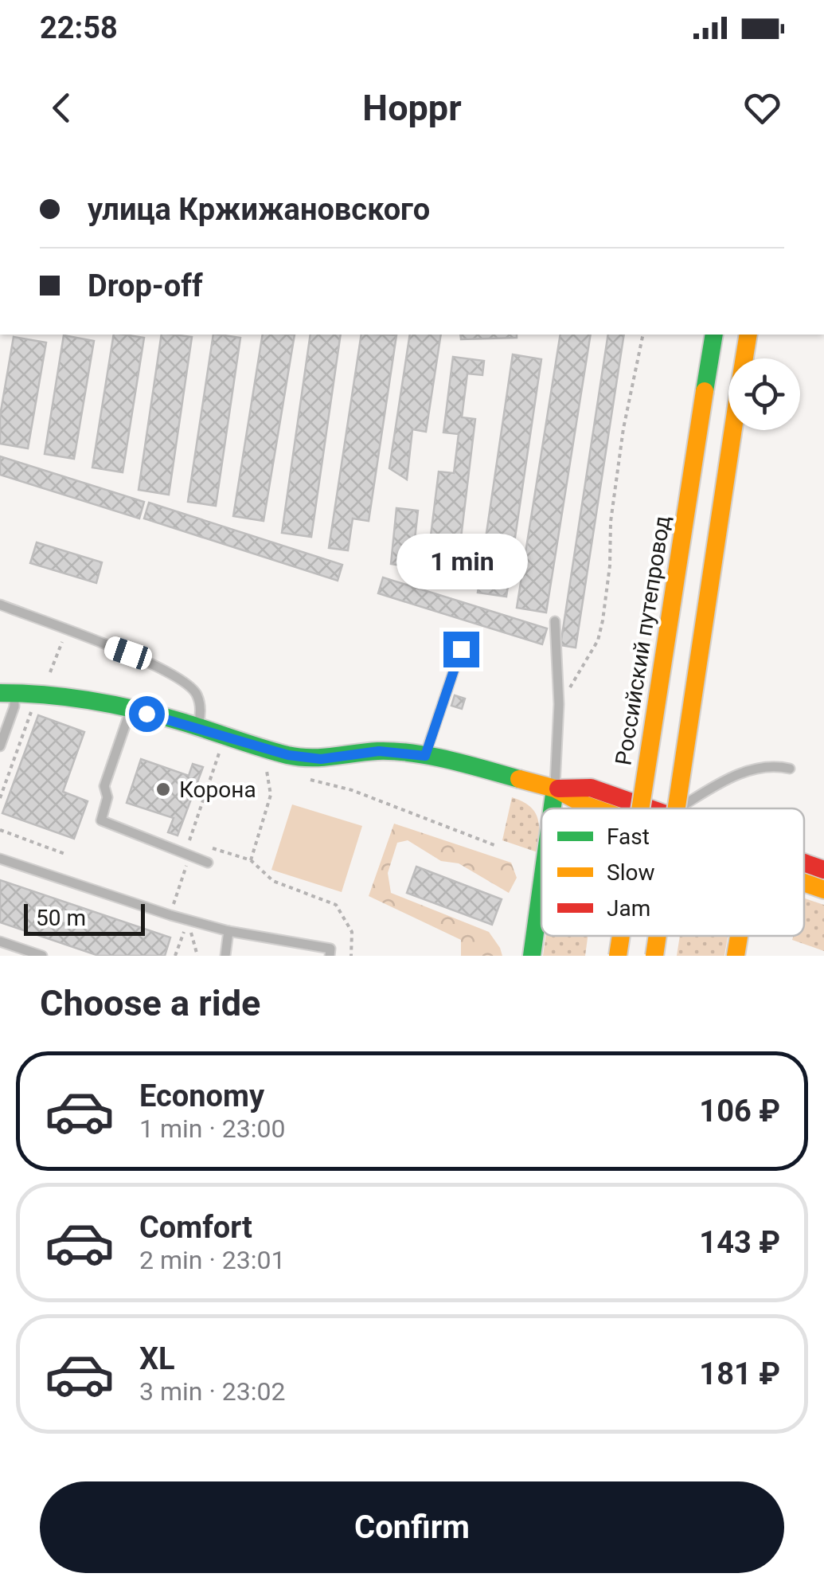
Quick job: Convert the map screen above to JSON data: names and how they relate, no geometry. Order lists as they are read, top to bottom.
{
  "streets": {
    "street": ["Российский путепровод"]
  },
  "places": ["Корона"],
  "legend": ["Fast", "Slow", "Jam"],
  "scale_bar": "50 m",
  "page": {
    "status": "22:58",
    "header": "Hoppr",
    "banner": ["улица Кржижановского", "Drop-off"],
    "bubble": "1 min",
    "scale": "50 m",
    "heading": "Choose a ride",
    "list": [
      {
        "name": "Economy",
        "note": "1 min · 23:00",
        "value": "106 ₽"
      },
      {
        "name": "Comfort",
        "note": "2 min · 23:01",
        "value": "143 ₽"
      },
      {
        "name": "XL",
        "note": "3 min · 23:02",
        "value": "181 ₽"
      }
    ],
    "buttons": "Confirm"
  }
}
